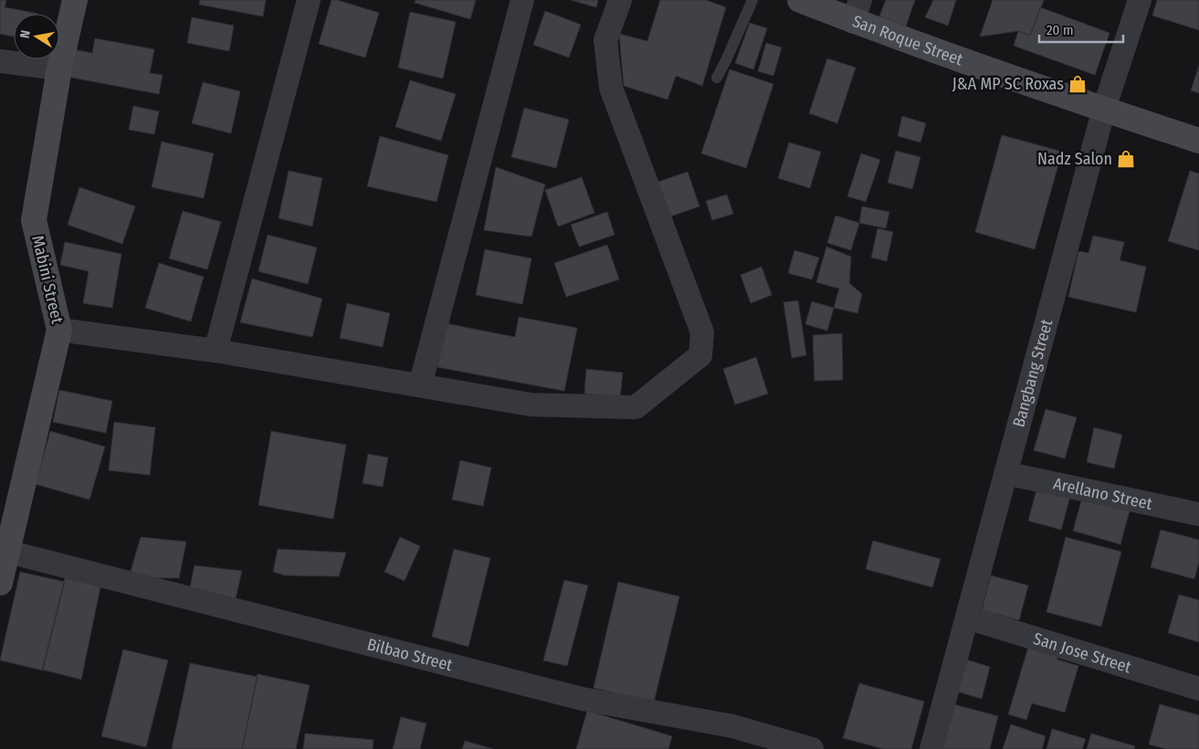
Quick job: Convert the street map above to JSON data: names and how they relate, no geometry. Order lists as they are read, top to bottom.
{
  "streets": {
    "main road": ["San Roque Street", "Mabini Street"],
    "street": [
      "Bangbang Street",
      "Arellano Street",
      "San Jose Street",
      "Bilbao Street"
    ]
  },
  "crossings": [
    ["San Roque Street", "Bangbang Street"],
    ["Mabini Street", "Bilbao Street"],
    ["Bangbang Street", "Arellano Street"],
    ["Bangbang Street", "San Jose Street"]
  ],
  "places": {
    "shop": ["J&A MP SC Roxas", "Nadz Salon"]
  },
  "scale_bar": "20 m",
  "north": "left"
}
